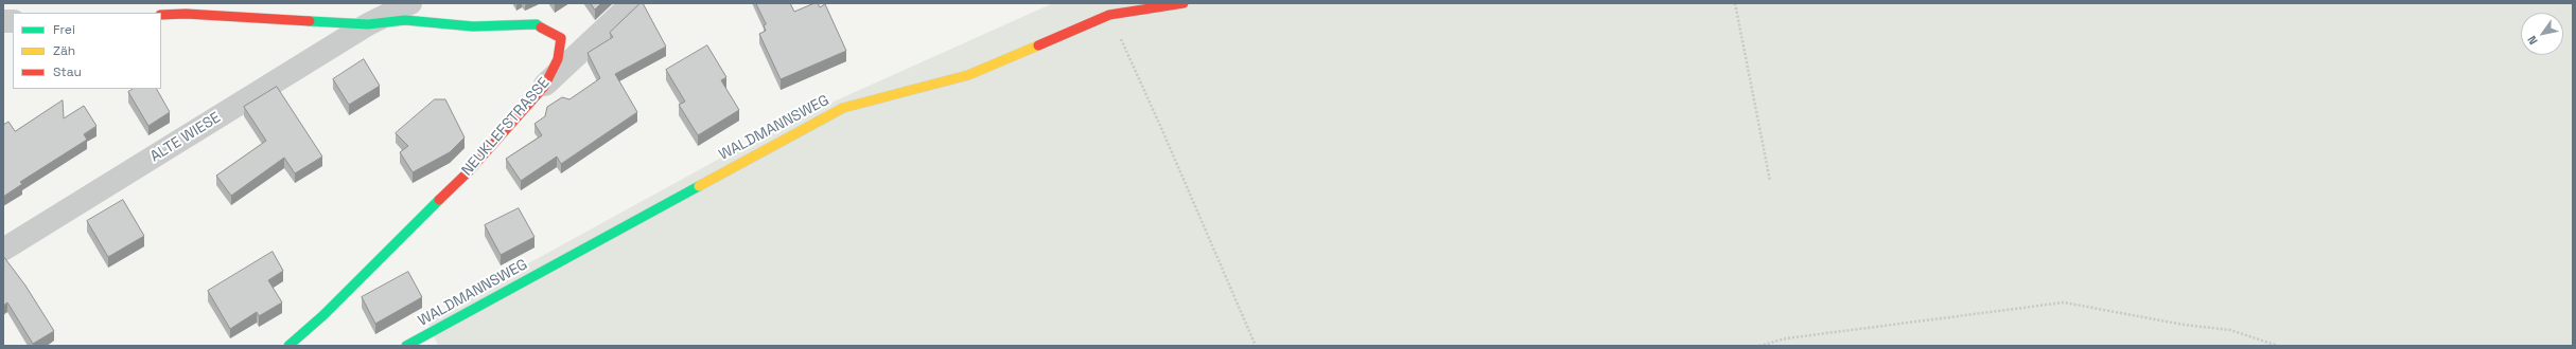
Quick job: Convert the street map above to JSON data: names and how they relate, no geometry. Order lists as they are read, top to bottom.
{
  "streets": {
    "street": ["NEUKLEFSTRASSE", "WALDMANNSWEG", "ALTE WIESE"]
  },
  "crossings": [
    ["NEUKLEFSTRASSE", "ALTE WIESE"]
  ],
  "legend": ["Frei", "Zäh", "Stau"],
  "north": "bottom left"
}
